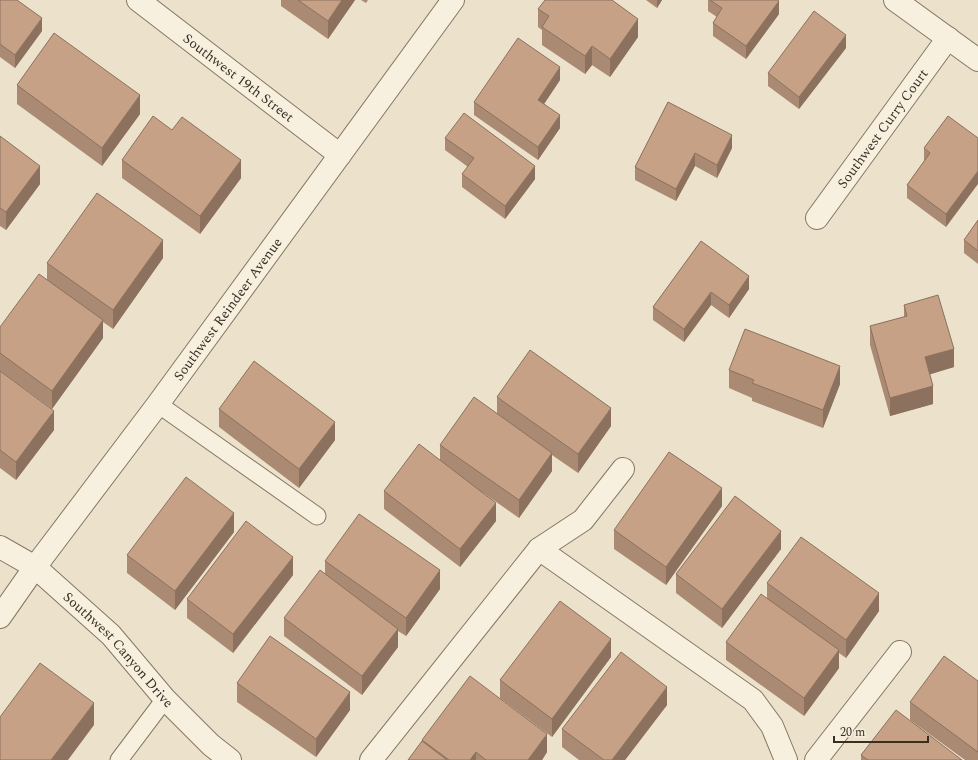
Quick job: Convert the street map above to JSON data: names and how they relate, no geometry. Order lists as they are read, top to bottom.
{
  "streets": {
    "street": [
      "Southwest 19th Street",
      "Southwest Curry Court",
      "Southwest Reindeer Avenue",
      "Southwest Canyon Drive"
    ]
  },
  "crossings": [
    ["Southwest 19th Street", "Southwest Reindeer Avenue"],
    ["Southwest Reindeer Avenue", "Southwest Canyon Drive"]
  ],
  "scale_bar": "20 m"
}
